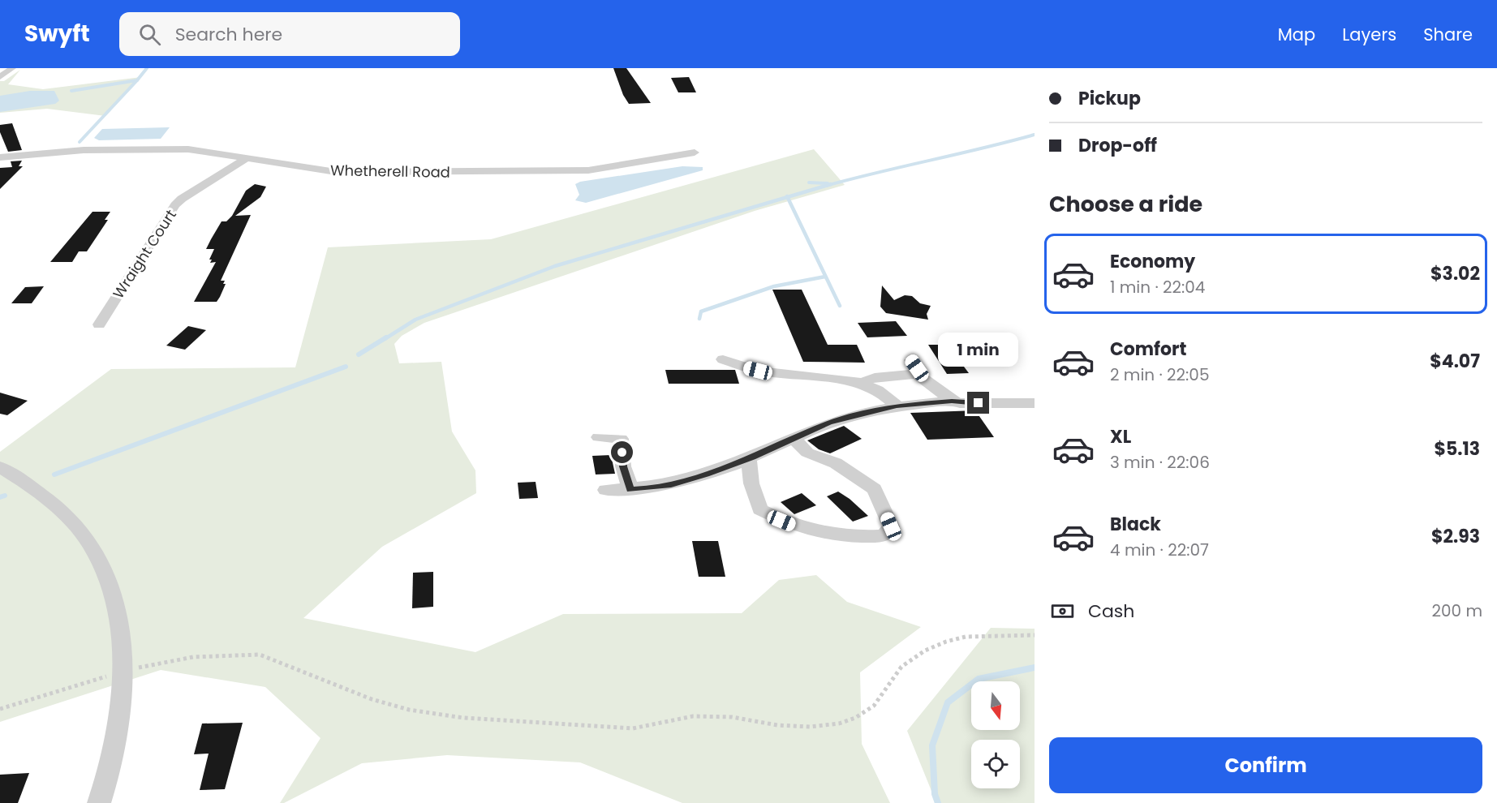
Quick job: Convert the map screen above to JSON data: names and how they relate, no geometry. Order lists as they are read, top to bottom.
{
  "streets": {
    "street": ["Whetherell Road", "Wraight Court"]
  },
  "crossings": [
    ["Whetherell Road", "Wraight Court"]
  ],
  "north": "bottom",
  "page": {
    "header": "Swyft",
    "search": "Search here",
    "nav": ["Map", "Layers", "Share"],
    "banner": ["Pickup", "Drop-off"],
    "heading": "Choose a ride",
    "list": [
      {
        "name": "Economy",
        "note": "1 min · 22:04",
        "value": "$3.02"
      },
      {
        "name": "Comfort",
        "note": "2 min · 22:05",
        "value": "$4.07"
      },
      {
        "name": "XL",
        "note": "3 min · 22:06",
        "value": "$5.13"
      },
      {
        "name": "Black",
        "note": "4 min · 22:07",
        "value": "$2.93"
      }
    ],
    "bubble": "1 min",
    "pay": ["Cash", "200 m"],
    "buttons": "Confirm"
  }
}
